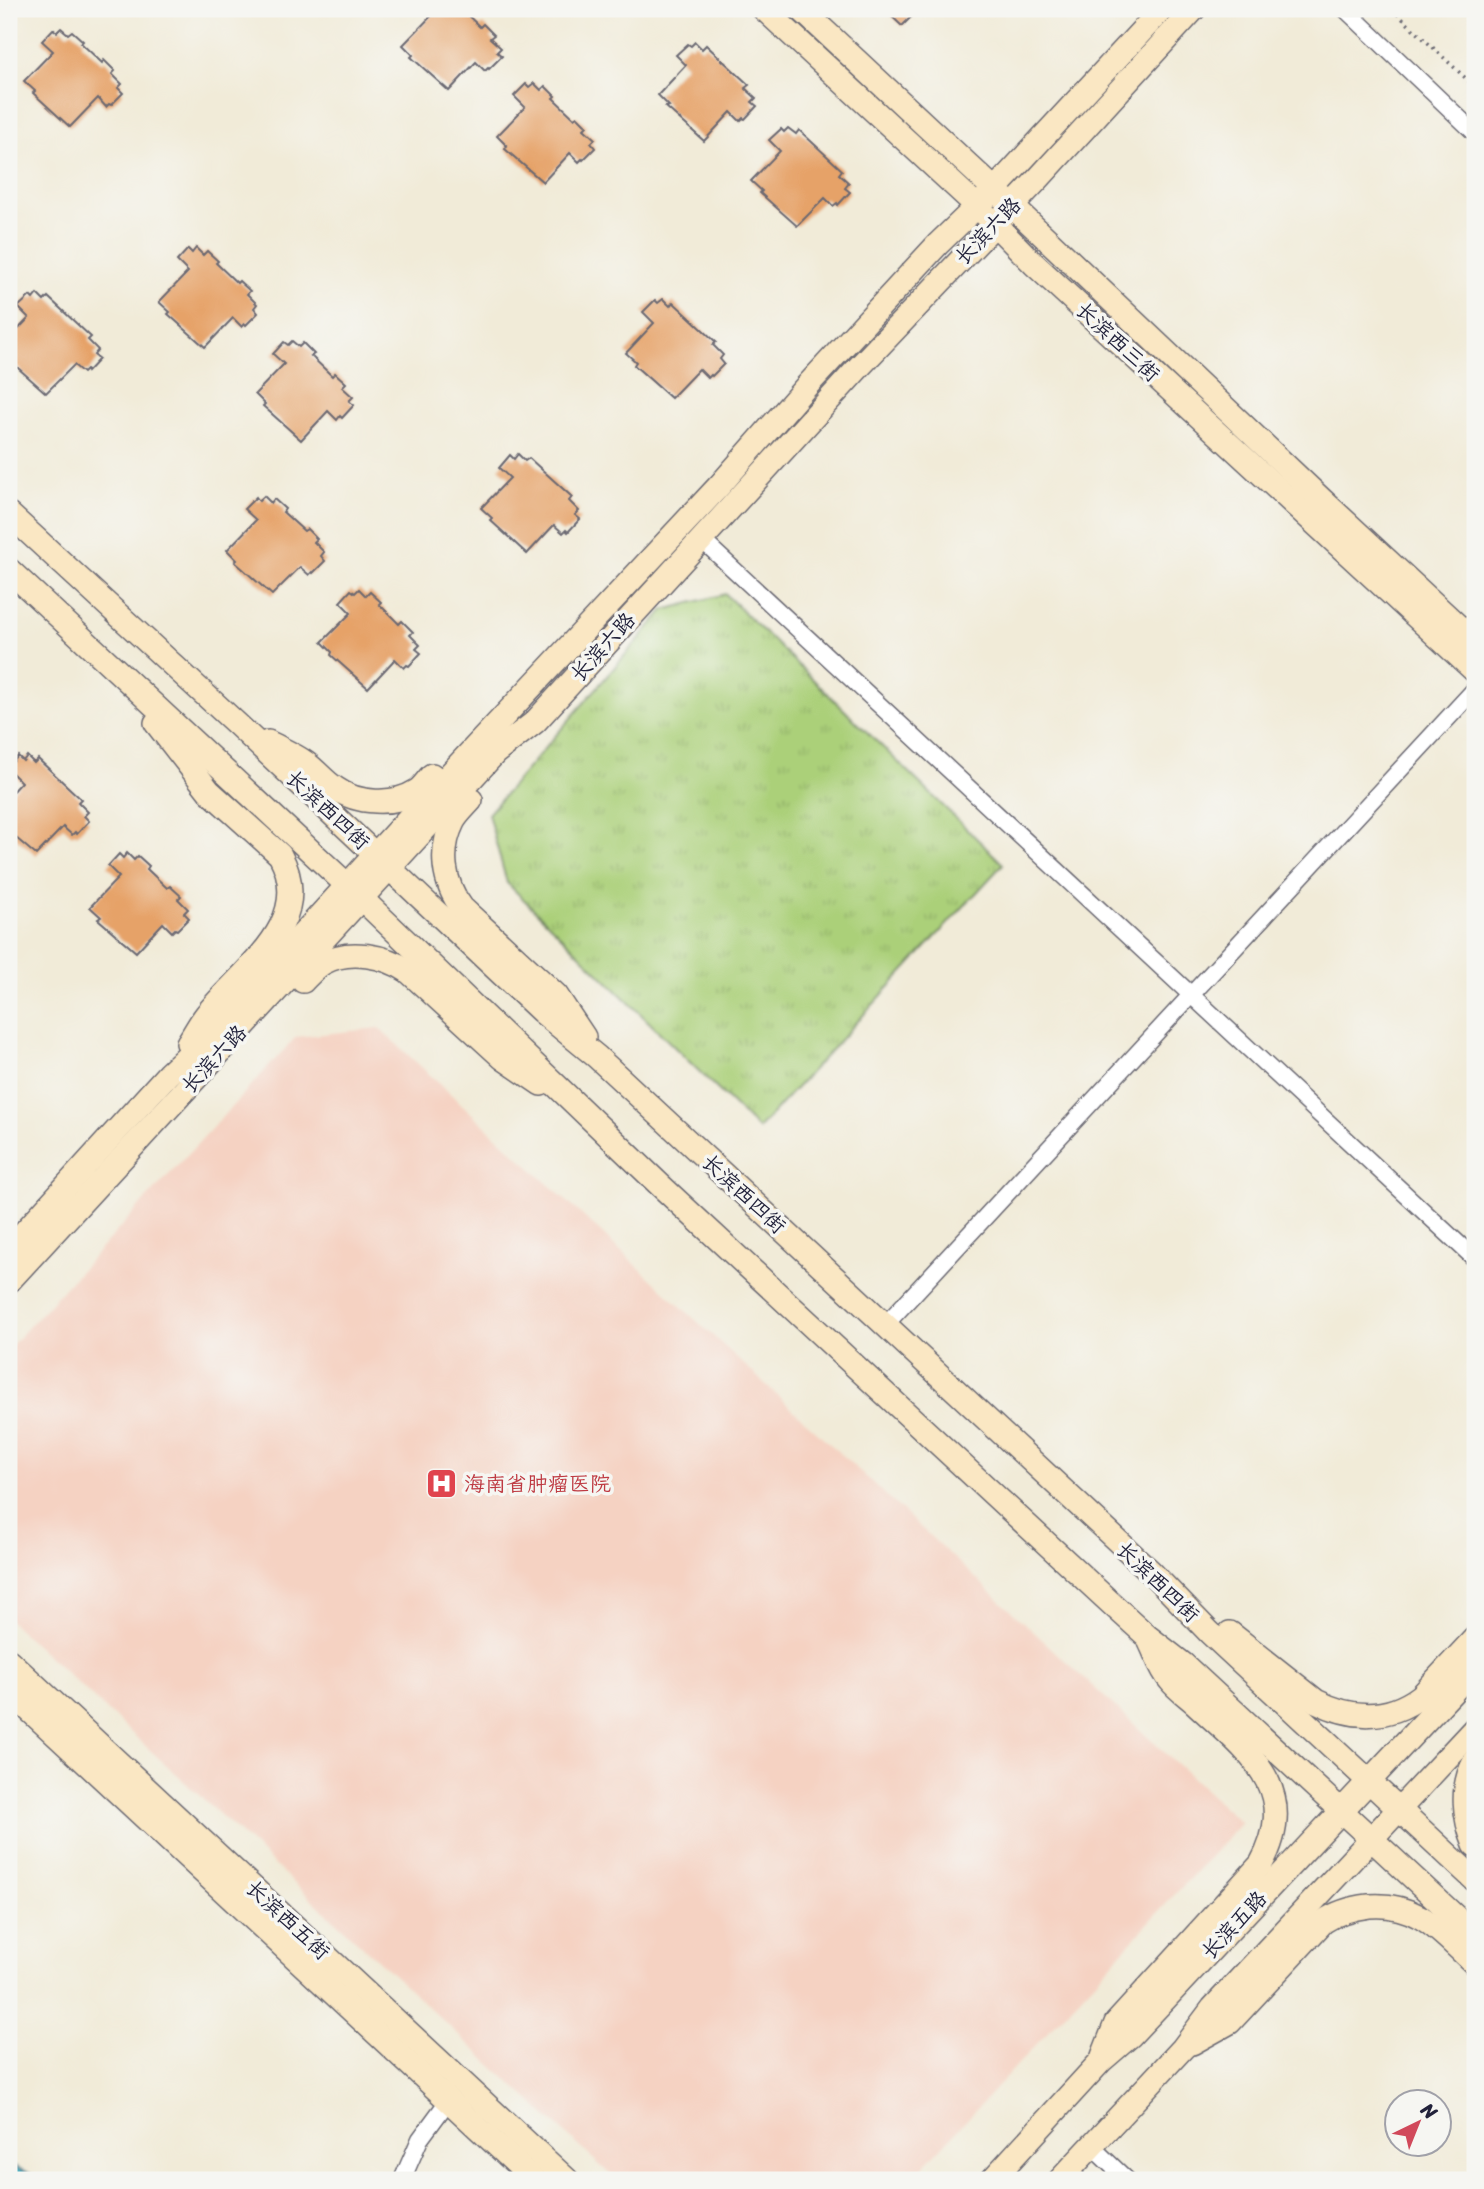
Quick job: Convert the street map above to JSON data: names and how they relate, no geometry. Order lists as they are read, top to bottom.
{
  "streets": {
    "main road": [
      "长滨六路",
      "长滨西三街",
      "长滨西四街",
      "长滨西五街",
      "长滨五路"
    ]
  },
  "crossings": [
    ["长滨六路", "长滨西三街"],
    ["长滨六路", "长滨西四街"],
    ["长滨西四街", "长滨五路"]
  ],
  "places": {
    "hospital": ["海南省肿瘤医院"]
  },
  "north": "top right"
}
